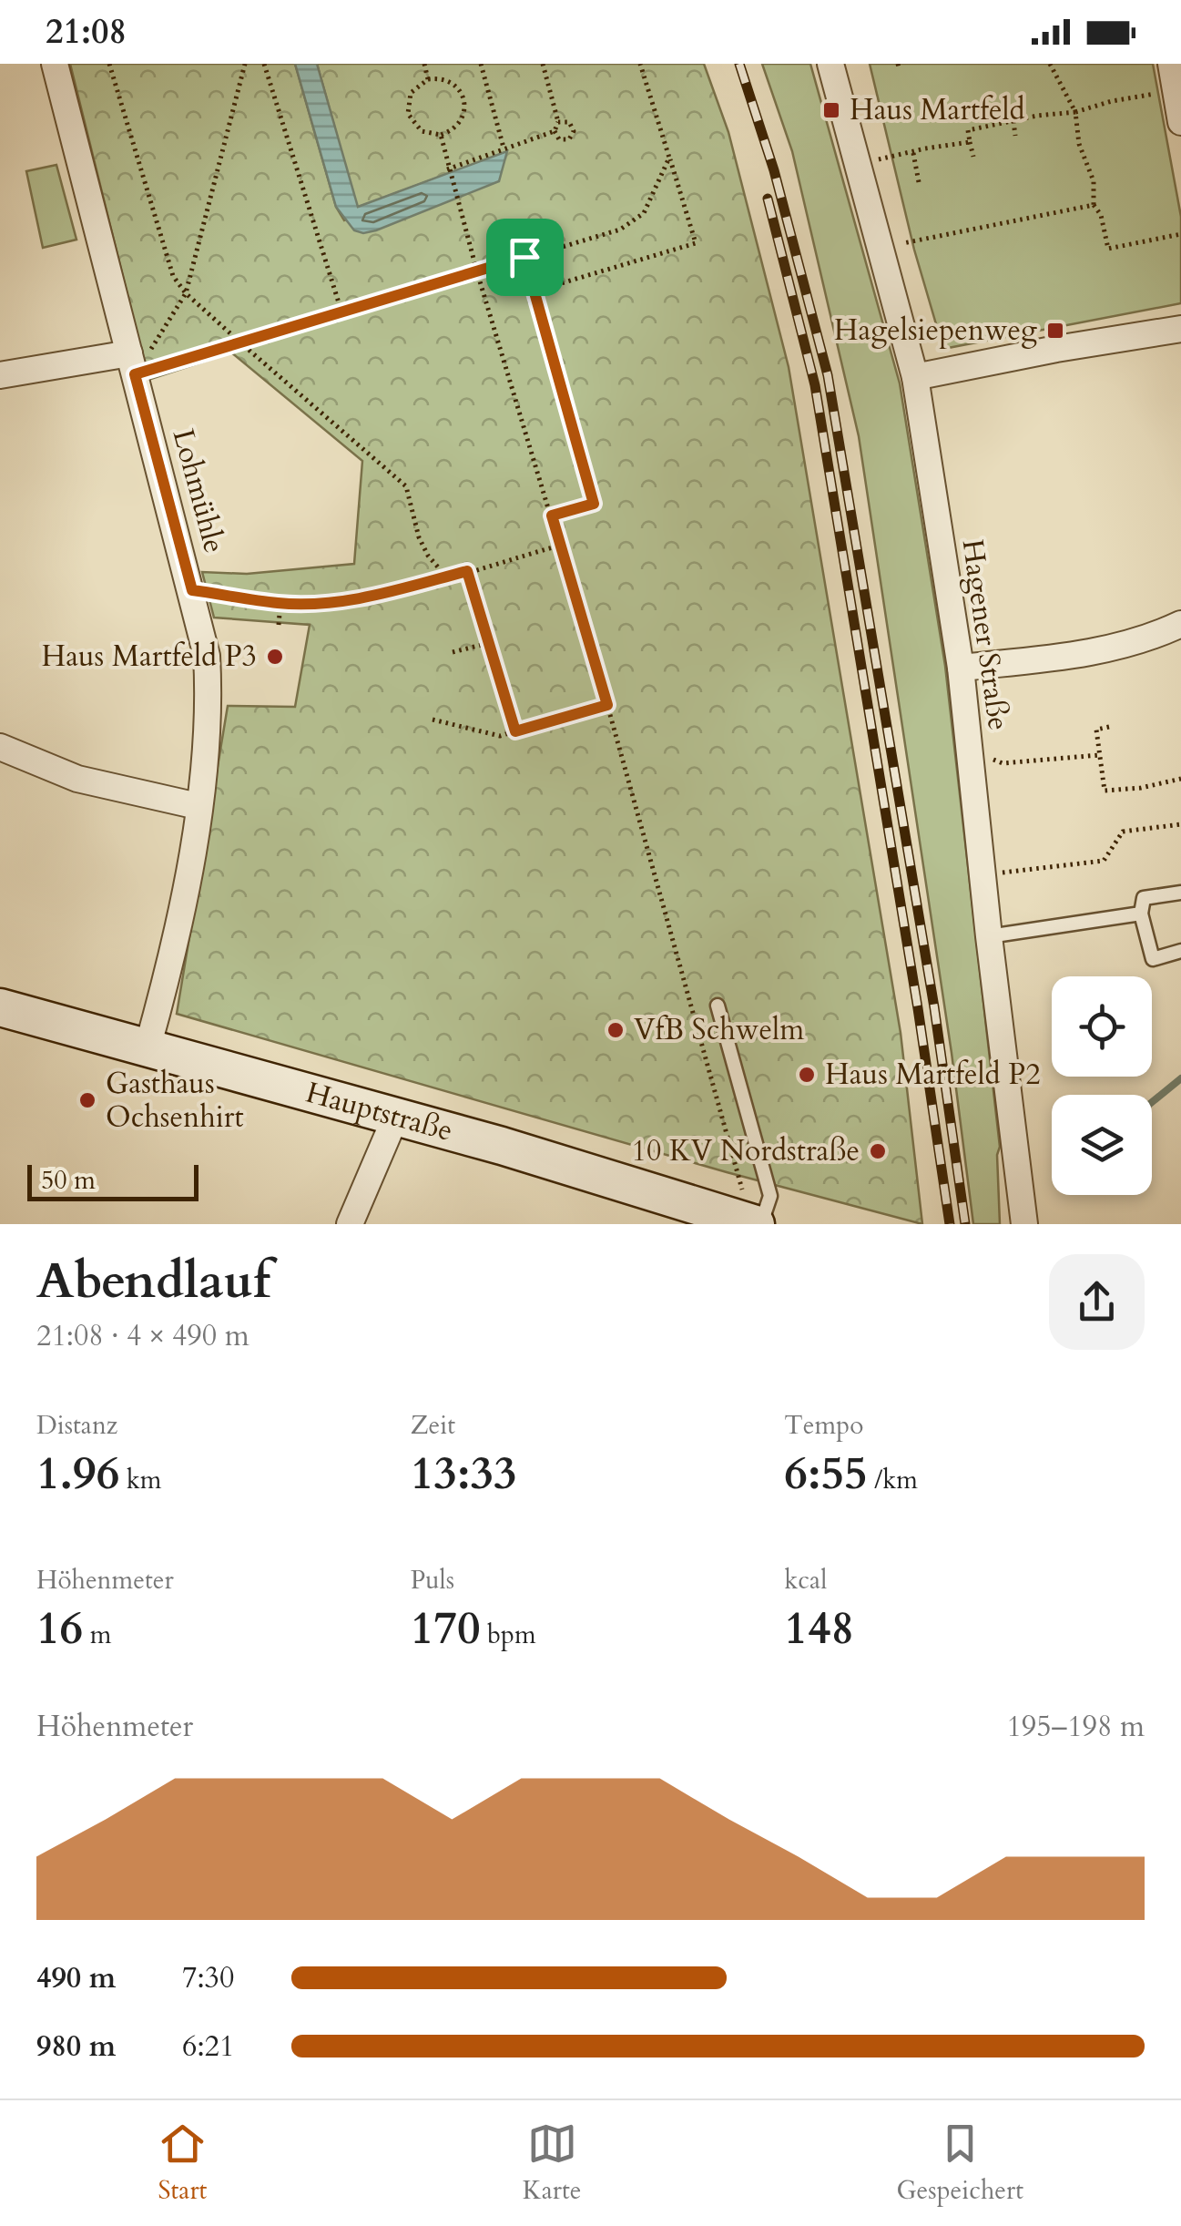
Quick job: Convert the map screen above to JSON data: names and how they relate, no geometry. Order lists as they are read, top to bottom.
{
  "streets": {
    "main road": ["Hauptstraße"],
    "street": ["Lohmühle", "Hagener Straße"]
  },
  "crossings": [
    ["Lohmühle", "Hauptstraße"]
  ],
  "places": {
    "transit": ["Haus Martfeld", "Hagelsiepenweg"],
    "other": [
      "Haus Martfeld P3",
      "VfB Schwelm",
      "Haus Martfeld P2",
      "Gasthaus Ochsenhirt",
      "10 KV Nordstraße"
    ]
  },
  "scale_bar": "50 m",
  "page": {
    "status": "21:08",
    "scale": "50 m",
    "heading": ["Abendlauf", "21:08 · 4 × 490 m"],
    "stats": [
      ["Distanz", "1.96 km"],
      ["Zeit", "13:33"],
      ["Tempo", "6:55 /km"],
      ["Höhenmeter", "16 m"],
      ["Puls", "170 bpm"],
      ["kcal", "148"]
    ],
    "chart": ["Höhenmeter", "195–198 m"],
    "list": [
      {
        "name": "490 m",
        "note": "7:30"
      },
      {
        "name": "980 m",
        "note": "6:21"
      }
    ],
    "tabs": ["Start", "Karte", "Gespeichert"]
  }
}
